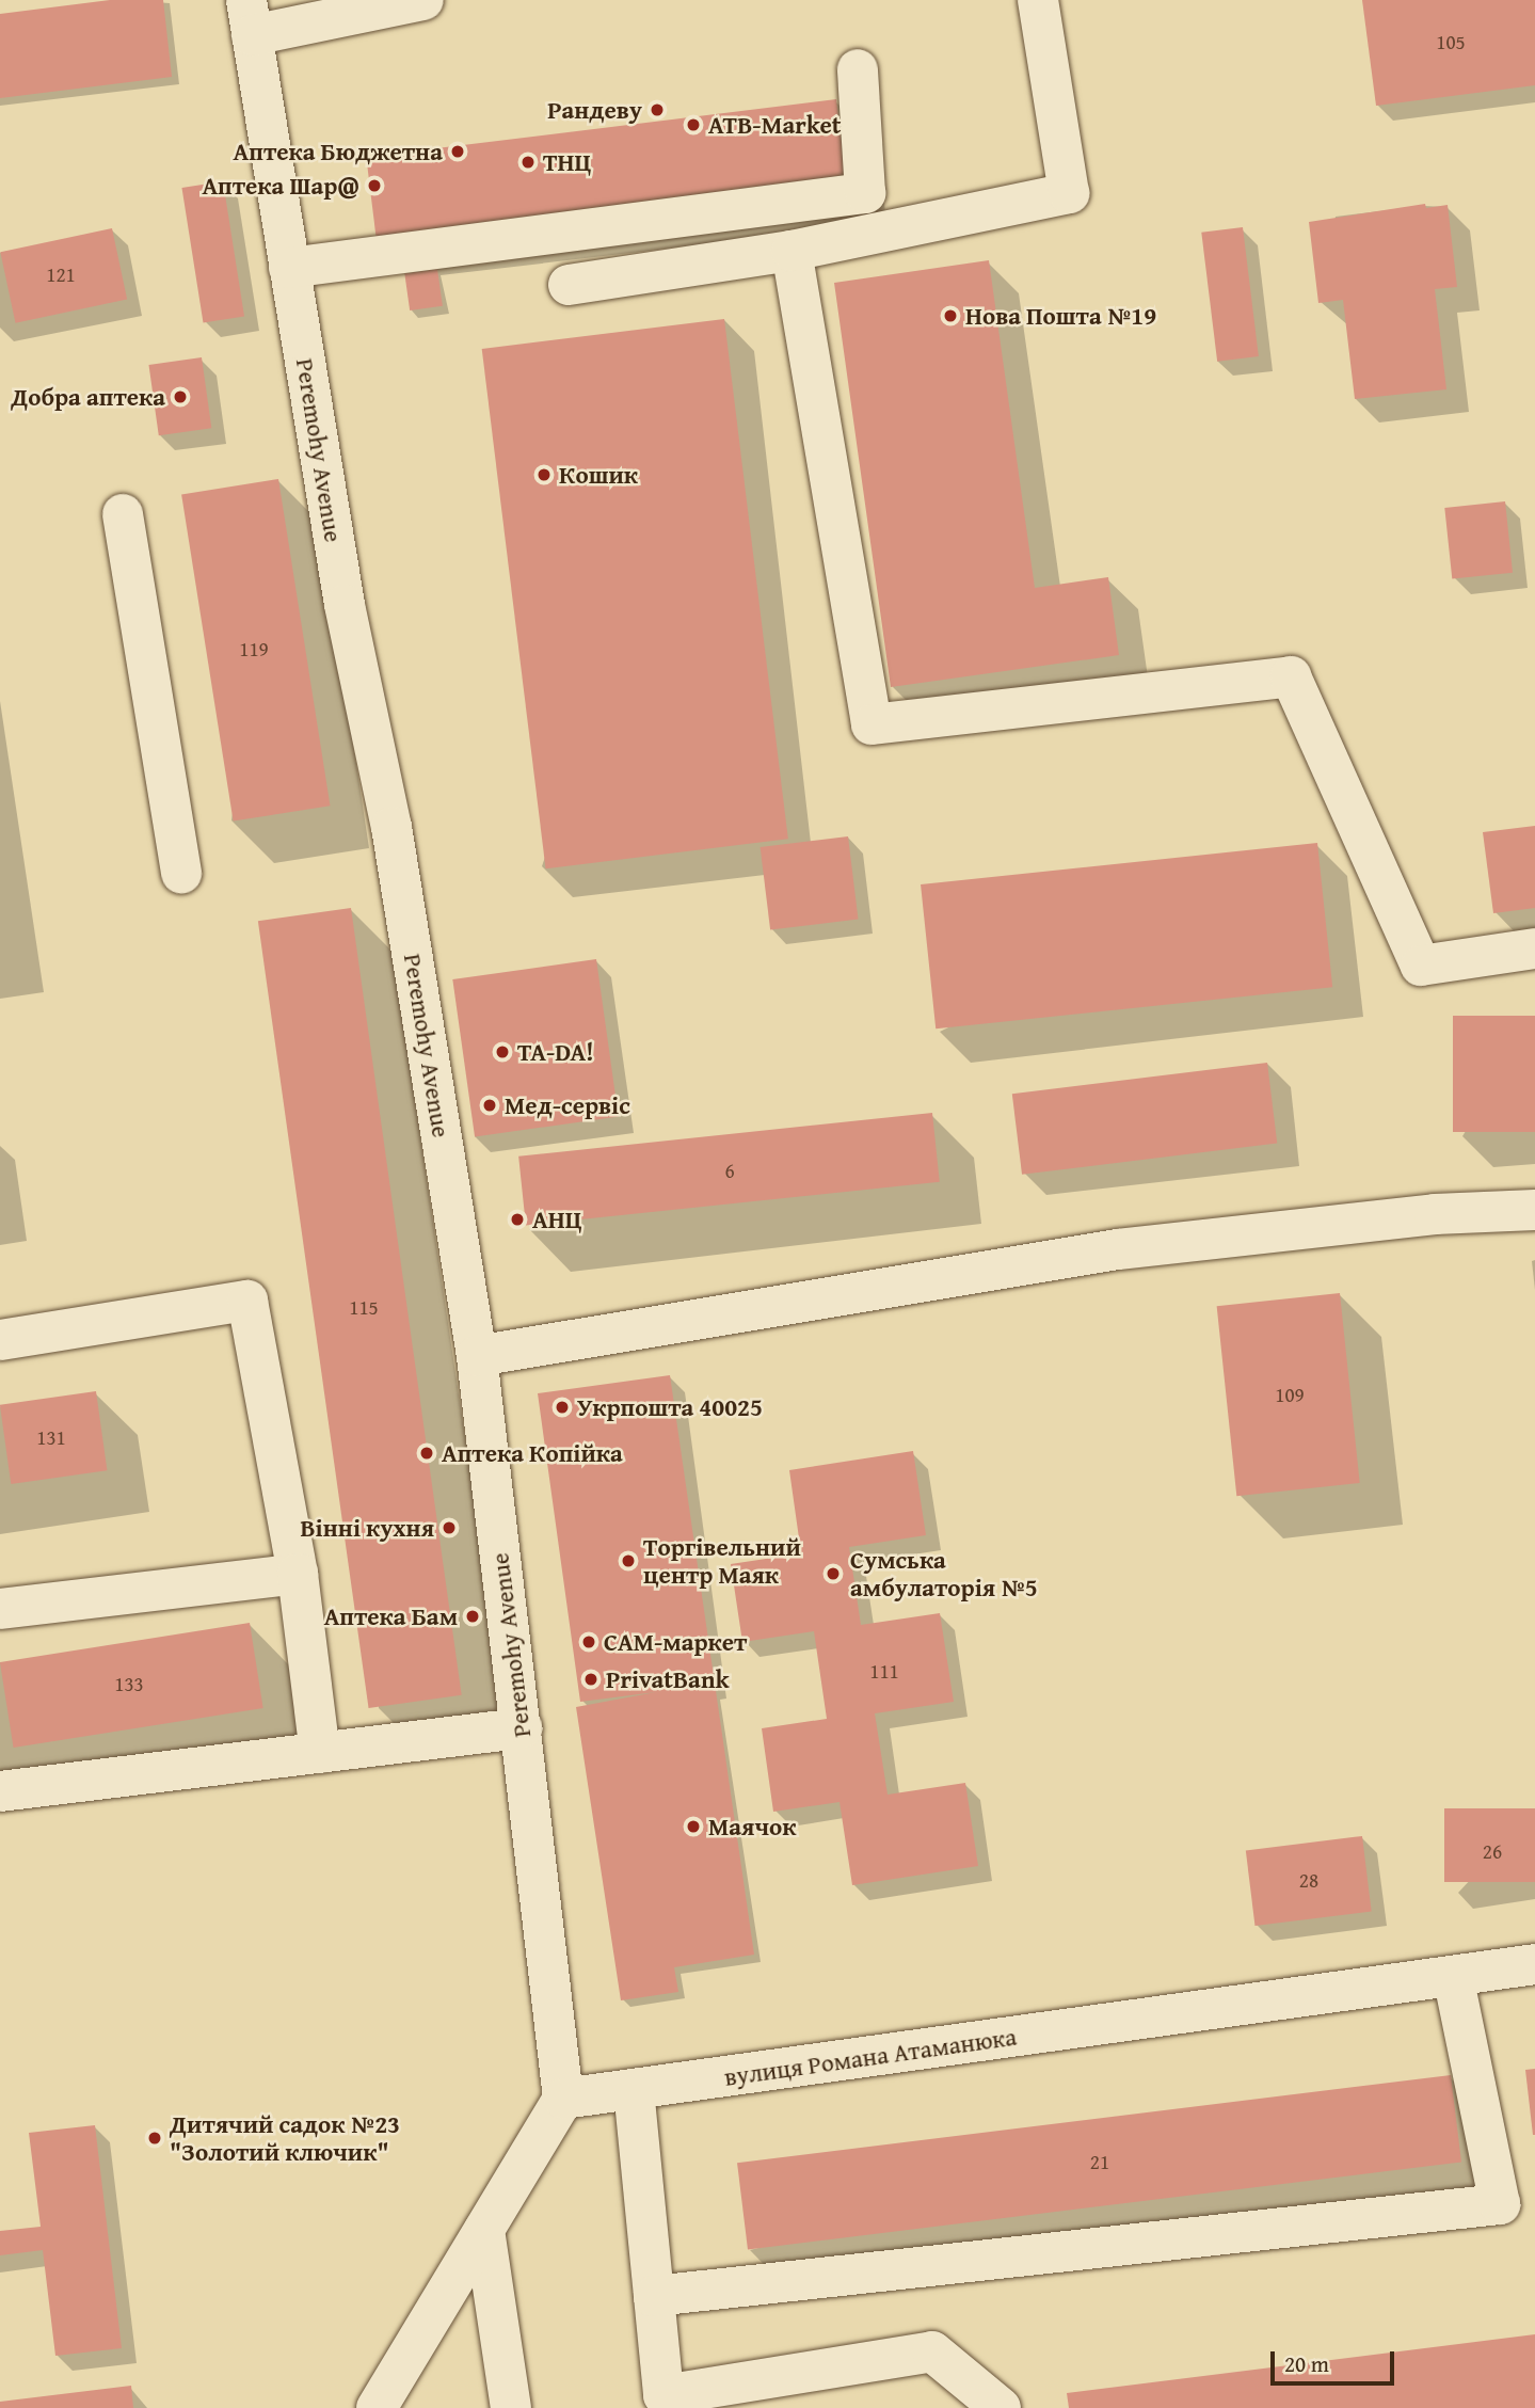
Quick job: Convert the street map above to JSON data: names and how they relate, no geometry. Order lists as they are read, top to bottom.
{
  "streets": {
    "street": ["Peremohy Avenue", "вулиця Романа Атаманюка"]
  },
  "crossings": [
    ["Peremohy Avenue", "вулиця Романа Атаманюка"]
  ],
  "places": [
    "Рандеву",
    "ATB-Market",
    "Аптека Бюджетна",
    "ТНЦ",
    "Аптека Шар@",
    "Нова Пошта №19",
    "Добра аптека",
    "Кошик",
    "TA-DA!",
    "Мед-сервіс",
    "АНЦ",
    "Укрпошта 40025",
    "Аптека Копійка",
    "Вінні кухня",
    "Торгівельний центр Маяк",
    "Сумська амбулаторія №5",
    "Аптека Бам",
    "САМ-маркет",
    "PrivatBank",
    "Маячок",
    "Дитячий садок №23 \"Золотий ключик\""
  ],
  "house_numbers": [
    "105",
    "121",
    "119",
    "6",
    "115",
    "109",
    "131",
    "111",
    "133",
    "26",
    "28",
    "21"
  ],
  "scale_bar": "20 m"
}
